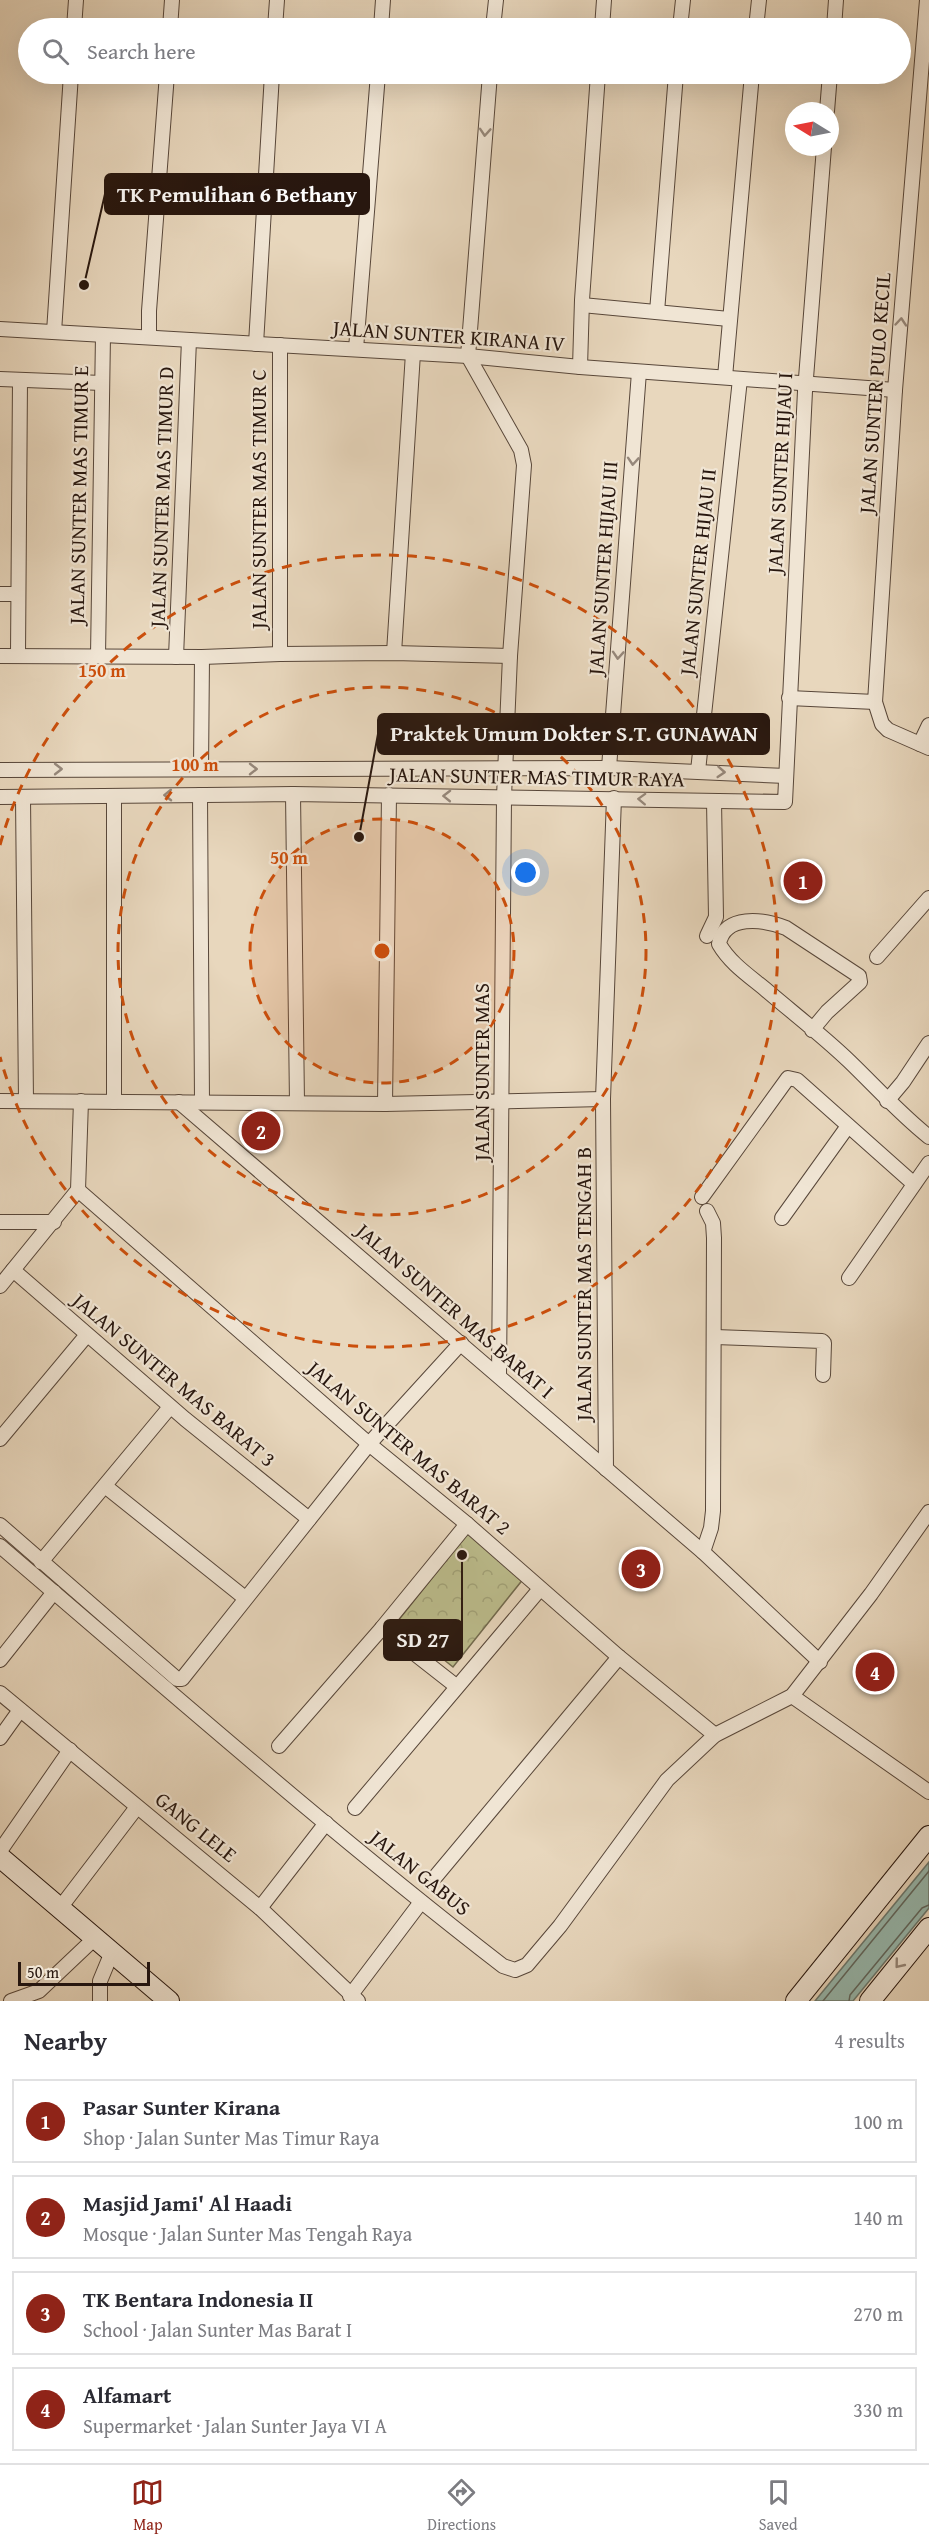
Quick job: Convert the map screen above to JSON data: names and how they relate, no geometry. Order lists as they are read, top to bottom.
{
  "streets": {
    "street": [
      "JALAN SUNTER KIRANA IV",
      "JALAN SUNTER PULO KECIL",
      "JALAN SUNTER HIJAU I",
      "JALAN SUNTER MAS TIMUR E",
      "JALAN SUNTER MAS TIMUR D",
      "JALAN SUNTER MAS TIMUR C",
      "JALAN SUNTER HIJAU III",
      "JALAN SUNTER HIJAU II",
      "JALAN SUNTER MAS TIMUR RAYA",
      "JALAN SUNTER MAS",
      "JALAN SUNTER MAS TENGAH B",
      "JALAN SUNTER MAS BARAT I",
      "JALAN SUNTER MAS BARAT 3",
      "JALAN SUNTER MAS BARAT 2",
      "GANG LELE",
      "JALAN GABUS"
    ]
  },
  "crossings": [
    ["JALAN SUNTER KIRANA IV", "JALAN SUNTER PULO KECIL"],
    ["JALAN SUNTER KIRANA IV", "JALAN SUNTER HIJAU I"],
    ["JALAN SUNTER KIRANA IV", "JALAN SUNTER MAS TIMUR E"],
    ["JALAN SUNTER KIRANA IV", "JALAN SUNTER MAS TIMUR D"],
    ["JALAN SUNTER KIRANA IV", "JALAN SUNTER MAS TIMUR C"],
    ["JALAN SUNTER KIRANA IV", "JALAN SUNTER HIJAU III"],
    ["JALAN SUNTER KIRANA IV", "JALAN SUNTER HIJAU II"],
    ["JALAN SUNTER KIRANA IV", "JALAN SUNTER MAS"],
    ["JALAN SUNTER HIJAU I", "JALAN SUNTER MAS TIMUR RAYA"],
    ["JALAN SUNTER HIJAU III", "JALAN SUNTER MAS TIMUR RAYA"],
    ["JALAN SUNTER HIJAU II", "JALAN SUNTER MAS TIMUR RAYA"],
    ["JALAN SUNTER MAS TIMUR RAYA", "JALAN SUNTER MAS"],
    ["JALAN SUNTER MAS TIMUR RAYA", "JALAN SUNTER MAS TENGAH B"],
    ["JALAN SUNTER MAS", "JALAN SUNTER MAS BARAT I"],
    ["JALAN SUNTER MAS TENGAH B", "JALAN SUNTER MAS BARAT I"],
    ["JALAN SUNTER MAS BARAT 2", "JALAN GABUS"]
  ],
  "one_way": ["JALAN SUNTER PULO KECIL", "JALAN SUNTER HIJAU III"],
  "places": ["TK Pemulihan 6 Bethany", "Praktek Umum Dokter S.T. GUNAWAN", "SD 27"],
  "scale_bar": "50 m",
  "north": "left",
  "page": {
    "search": "Search here",
    "pins": [
      "1",
      "2",
      "3",
      "4"
    ],
    "scale": "50 m",
    "heading": ["Nearby", "4 results"],
    "list": [
      {
        "mark": "1",
        "name": "Pasar Sunter Kirana",
        "note": "Shop · Jalan Sunter Mas Timur Raya",
        "value": "100 m"
      },
      {
        "mark": "2",
        "name": "Masjid Jami' Al Haadi",
        "note": "Mosque · Jalan Sunter Mas Tengah Raya",
        "value": "140 m"
      },
      {
        "mark": "3",
        "name": "TK Bentara Indonesia II",
        "note": "School · Jalan Sunter Mas Barat I",
        "value": "270 m"
      },
      {
        "mark": "4",
        "name": "Alfamart",
        "note": "Supermarket · Jalan Sunter Jaya VI A",
        "value": "330 m"
      }
    ],
    "nav": ["Map", "Directions", "Saved"]
  },
  "rings": ["150 m", "100 m", "50 m"]
}
